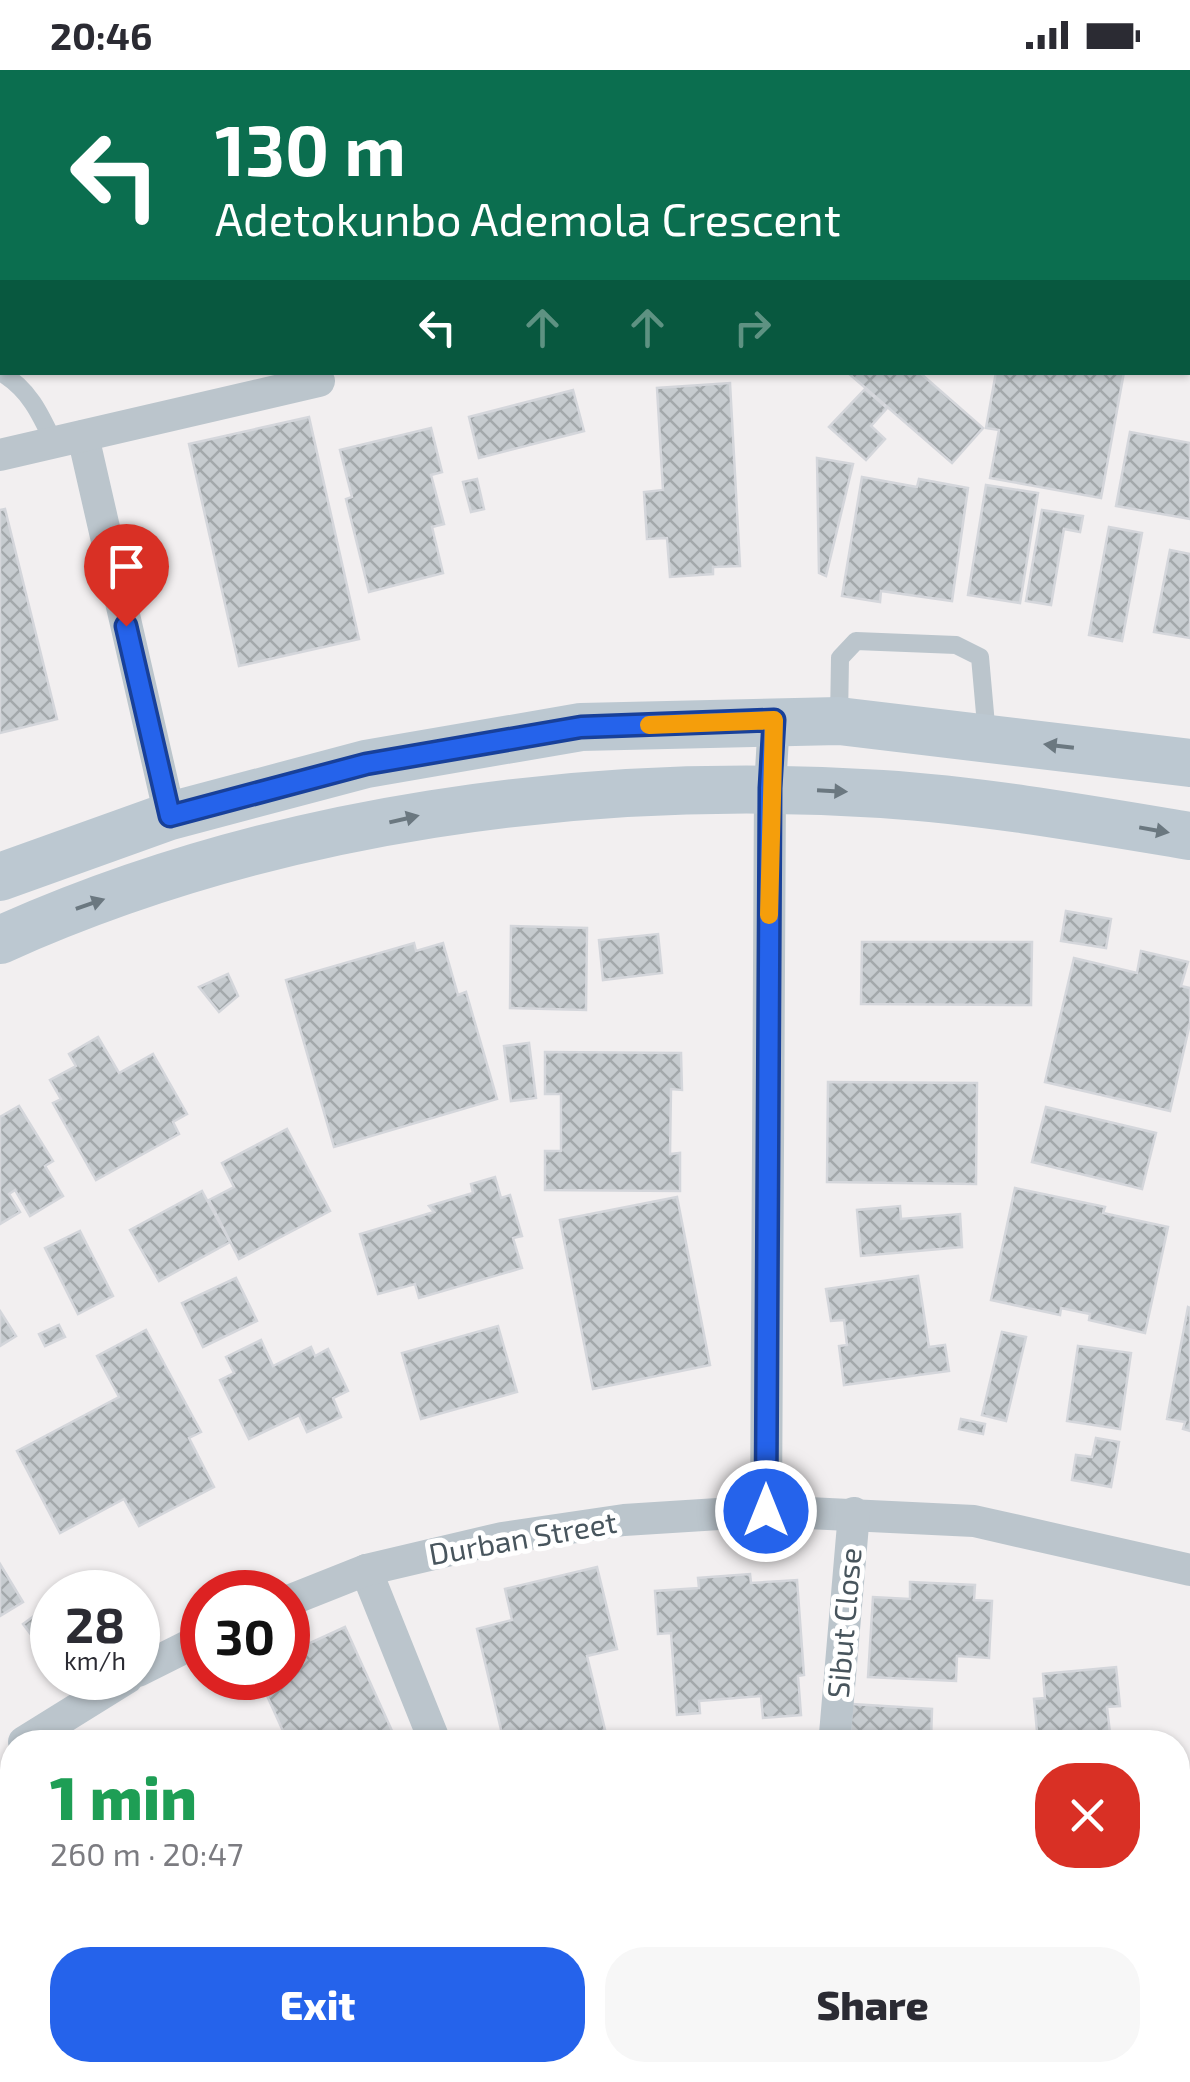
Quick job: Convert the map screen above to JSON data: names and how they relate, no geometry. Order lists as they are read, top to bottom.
{
  "streets": {
    "street": ["Durban Street", "Sibut Close"]
  },
  "crossings": [
    ["Durban Street", "Sibut Close"]
  ],
  "page": {
    "status": "20:46",
    "turn": ["130 m", "Adetokunbo Ademola Crescent"],
    "speed": "28 km/h",
    "limit": "30",
    "heading": ["1 min", "260 m · 20:47"],
    "buttons": ["Exit", "Share"]
  }
}
